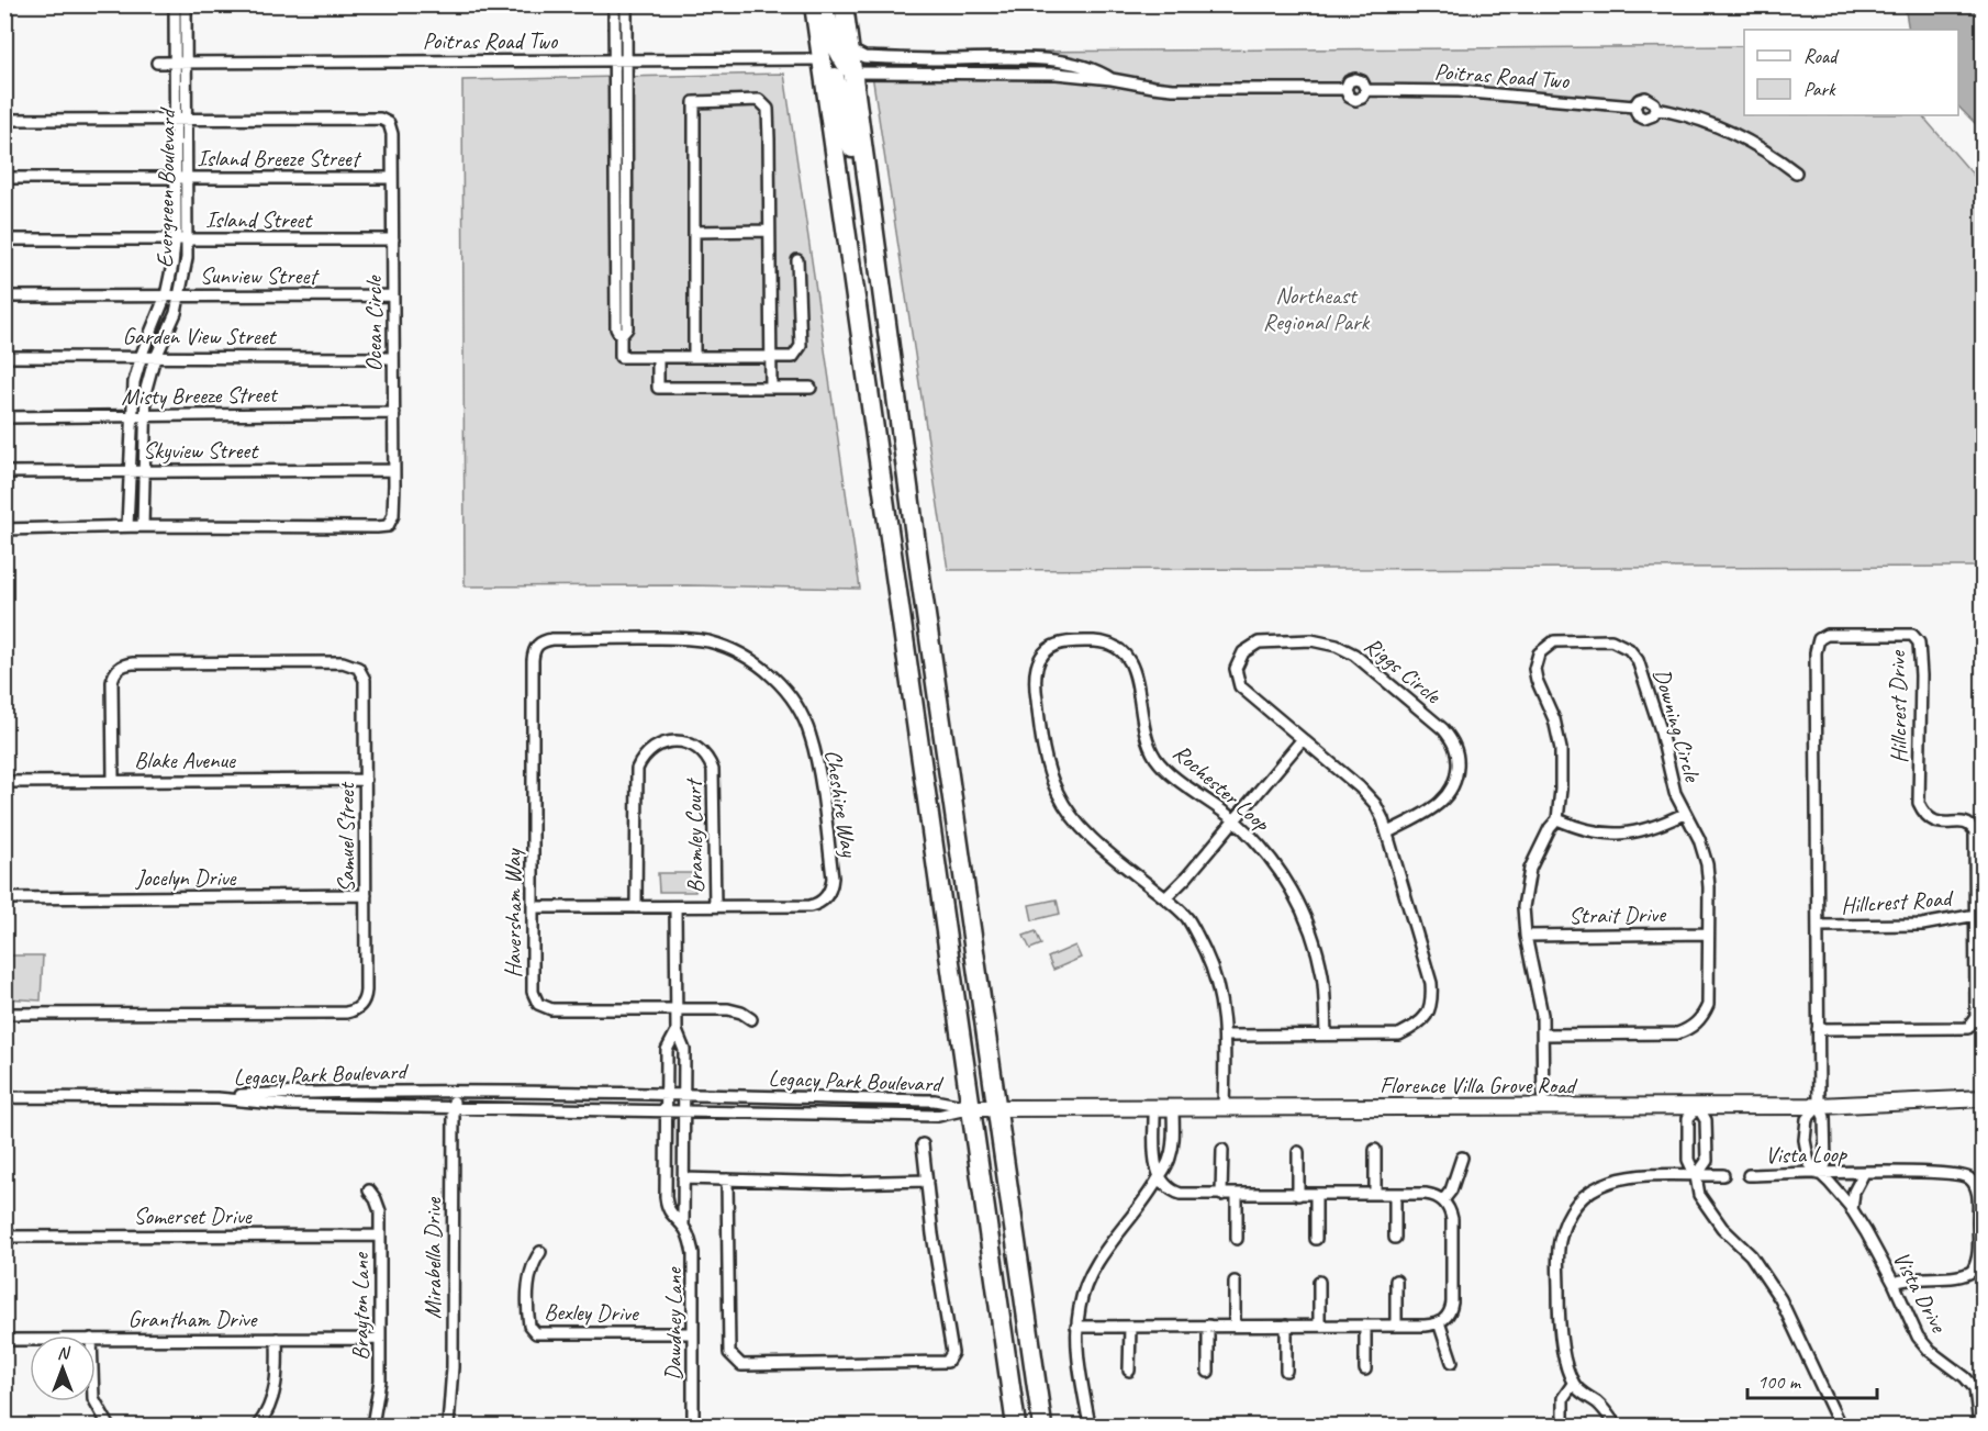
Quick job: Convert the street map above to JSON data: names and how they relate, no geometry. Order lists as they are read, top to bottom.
{
  "streets": {
    "street": [
      "Poitras Road Two",
      "Island Breeze Street",
      "Evergreen Boulevard",
      "Island Street",
      "Sunview Street",
      "Ocean Circle",
      "Garden View Street",
      "Misty Breeze Street",
      "Skyview Street",
      "Riggs Circle",
      "Hillcrest Drive",
      "Downing Circle",
      "Blake Avenue",
      "Rochester Loop",
      "Cheshire Way",
      "Bramley Court",
      "Samuel Street",
      "Jocelyn Drive",
      "Hillcrest Road",
      "Haversham Way",
      "Strait Drive",
      "Legacy Park Boulevard",
      "Florence Villa Grove Road",
      "Vista Loop",
      "Somerset Drive",
      "Mirabella Drive",
      "Vista Drive",
      "Brayton Lane",
      "Bexley Drive",
      "Grantham Drive",
      "Dawdney Lane"
    ]
  },
  "crossings": [
    ["Poitras Road Two", "Evergreen Boulevard"],
    ["Island Breeze Street", "Evergreen Boulevard"],
    ["Island Breeze Street", "Ocean Circle"],
    ["Evergreen Boulevard", "Island Street"],
    ["Evergreen Boulevard", "Sunview Street"],
    ["Evergreen Boulevard", "Ocean Circle"],
    ["Evergreen Boulevard", "Garden View Street"],
    ["Evergreen Boulevard", "Misty Breeze Street"],
    ["Evergreen Boulevard", "Skyview Street"],
    ["Island Street", "Ocean Circle"],
    ["Sunview Street", "Ocean Circle"],
    ["Ocean Circle", "Garden View Street"],
    ["Ocean Circle", "Misty Breeze Street"],
    ["Ocean Circle", "Skyview Street"],
    ["Riggs Circle", "Rochester Loop"],
    ["Hillcrest Drive", "Hillcrest Road"],
    ["Hillcrest Drive", "Florence Villa Grove Road"],
    ["Hillcrest Drive", "Vista Drive"],
    ["Downing Circle", "Strait Drive"],
    ["Downing Circle", "Florence Villa Grove Road"],
    ["Blake Avenue", "Samuel Street"],
    ["Rochester Loop", "Florence Villa Grove Road"],
    ["Cheshire Way", "Bramley Court"],
    ["Cheshire Way", "Haversham Way"],
    ["Samuel Street", "Jocelyn Drive"],
    ["Legacy Park Boulevard", "Florence Villa Grove Road"],
    ["Legacy Park Boulevard", "Mirabella Drive"],
    ["Legacy Park Boulevard", "Dawdney Lane"],
    ["Florence Villa Grove Road", "Vista Drive"],
    ["Vista Loop", "Vista Drive"],
    ["Somerset Drive", "Brayton Lane"],
    ["Brayton Lane", "Grantham Drive"],
    ["Bexley Drive", "Dawdney Lane"]
  ],
  "parks": ["Northeast Regional Park"],
  "legend": ["Road", "Park"],
  "scale_bar": "100 m",
  "north": "top"
}
